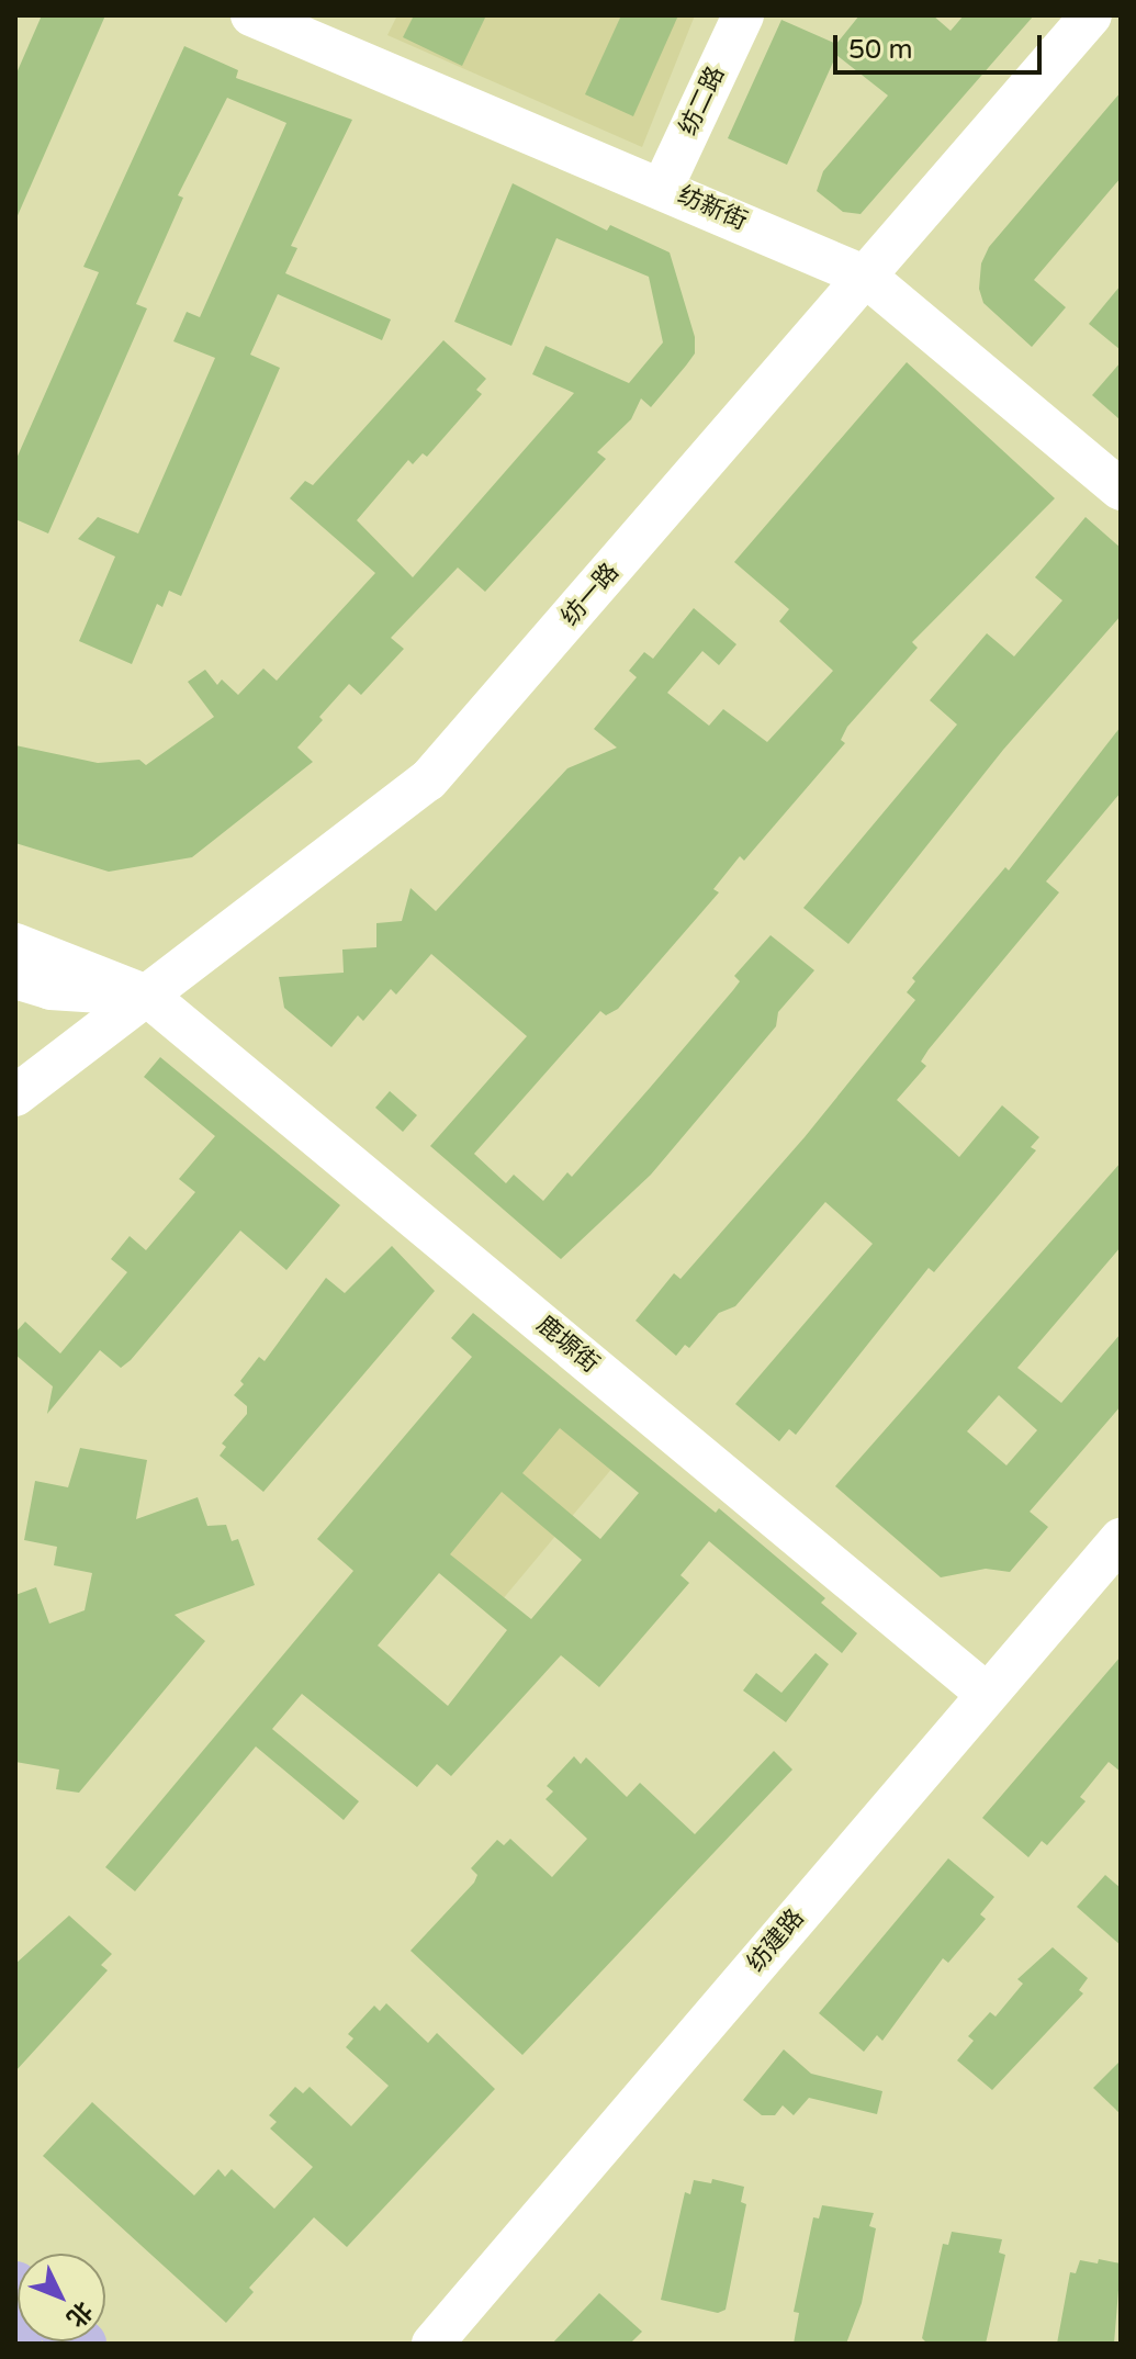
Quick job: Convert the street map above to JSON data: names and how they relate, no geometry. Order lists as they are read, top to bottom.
{
  "streets": {
    "street": [
      "纺二路",
      "纺新街",
      "纺一路",
      "鹿塬街",
      "纺建路"
    ]
  },
  "crossings": [
    ["纺二路", "纺新街"],
    ["纺新街", "纺一路"],
    ["纺一路", "鹿塬街"],
    ["鹿塬街", "纺建路"]
  ],
  "scale_bar": "50 m",
  "north": "bottom right"
}
